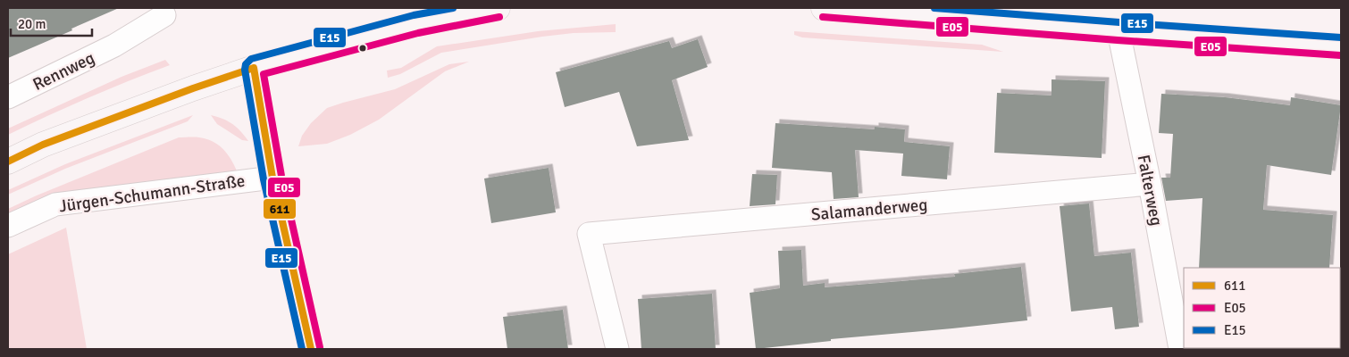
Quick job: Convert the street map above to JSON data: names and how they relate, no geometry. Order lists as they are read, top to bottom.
{
  "streets": {
    "street": [
      "Rennweg",
      "Falterweg",
      "Jürgen-Schumann-Straße",
      "Salamanderweg"
    ]
  },
  "crossings": [
    ["Falterweg", "Salamanderweg"]
  ],
  "lines": ["transit line E15", "transit line E05", "transit line 611"],
  "legend": ["611", "E05", "E15"],
  "scale_bar": "20 m"
}
